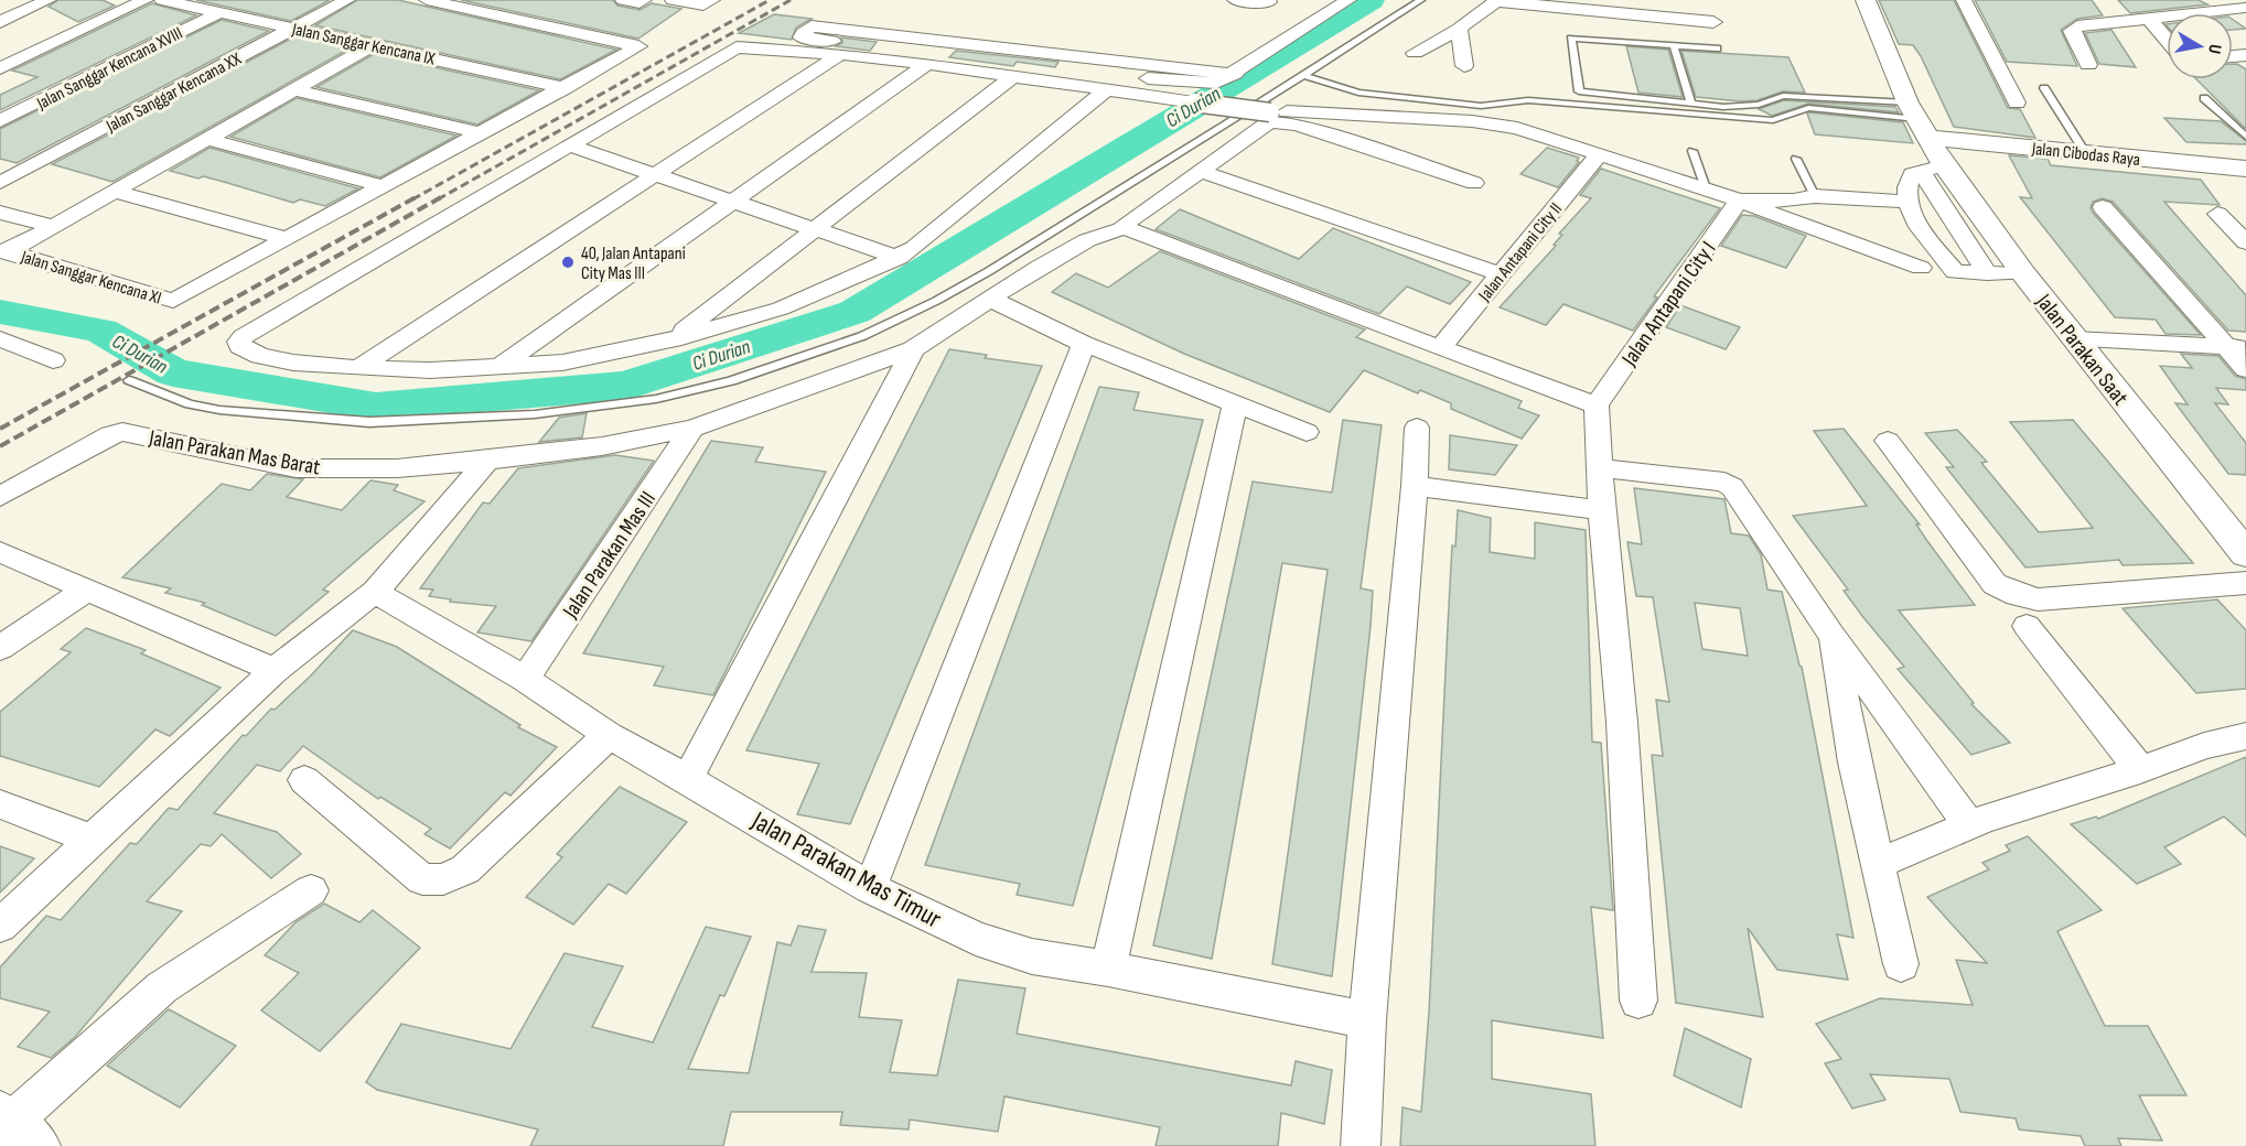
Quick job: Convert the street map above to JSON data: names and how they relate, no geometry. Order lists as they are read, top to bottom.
{
  "streets": {
    "street": [
      "Jalan Sanggar Kencana IX",
      "Jalan Sanggar Kencana XVIII",
      "Jalan Sanggar Kencana XX",
      "Jalan Cibodas Raya",
      "Jalan Antapani City II",
      "Jalan Sanggar Kencana XI",
      "Jalan Antapani City I",
      "Jalan Parakan Saat",
      "Jalan Parakan Mas Barat",
      "Jalan Parakan Mas III",
      "Jalan Parakan Mas Timur"
    ]
  },
  "crossings": [
    ["Jalan Sanggar Kencana IX", "Jalan Sanggar Kencana XVIII"],
    ["Jalan Sanggar Kencana IX", "Jalan Sanggar Kencana XX"],
    ["Jalan Cibodas Raya", "Jalan Parakan Saat"],
    ["Jalan Parakan Mas Barat", "Jalan Parakan Mas III"],
    ["Jalan Parakan Mas III", "Jalan Parakan Mas Timur"]
  ],
  "water": ["Ci Durian"],
  "places": ["40, Jalan Antapani City Mas III"],
  "north": "right"
}
